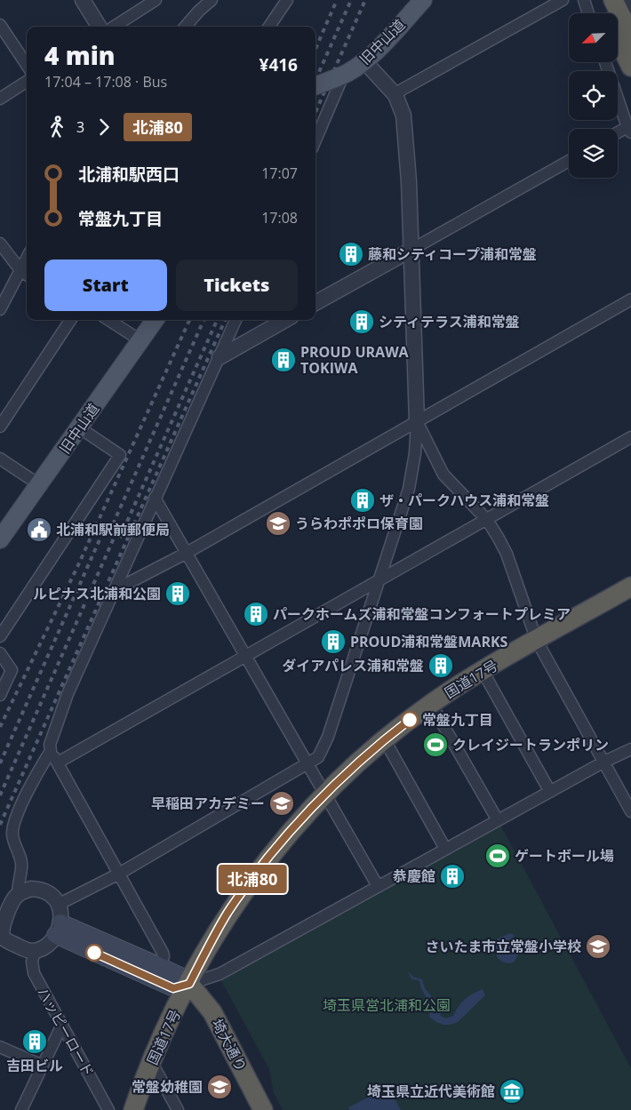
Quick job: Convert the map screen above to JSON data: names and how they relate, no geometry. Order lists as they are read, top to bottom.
{
  "streets": {
    "highway": ["国道17号", "埼大通り"],
    "main road": ["旧中山道"],
    "street": ["ハッピーロード"]
  },
  "crossings": [
    ["国道17号", "埼大通り"]
  ],
  "parks": ["埼玉県営北浦和公園"],
  "places": {
    "building": [
      "藤和シティコープ浦和常盤",
      "シティテラス浦和常盤",
      "PROUD URAWA TOKIWA",
      "ザ・パークハウス浦和常盤",
      "ルピナス北浦和公園",
      "パークホームズ浦和常盤コンフォートプレミア",
      "PROUD浦和常盤MARKS",
      "ダイアパレス浦和常盤",
      "恭慶館",
      "吉田ビル"
    ],
    "school or university": [
      "うらわポポロ保育園",
      "早稲田アカデミー",
      "さいたま市立常盤小学校",
      "常盤幼稚園"
    ],
    "public building": ["北浦和駅前郵便局"],
    "other": ["常盤九丁目"],
    "sports": ["クレイジートランポリン", "ゲートボール場"],
    "museum": ["埼玉県立近代美術館"]
  },
  "lines": ["bus line 北浦80"],
  "north": "bottom left",
  "page": {
    "on_map": "北浦80",
    "heading": ["4 min", "17:04 – 17:08 · Bus", "¥416"],
    "legs": ["3", "北浦80"],
    "list": [
      {
        "name": "北浦和駅西口",
        "value": "17:07"
      },
      {
        "name": "常盤九丁目",
        "value": "17:08"
      }
    ],
    "buttons": ["Start", "Tickets"]
  }
}
